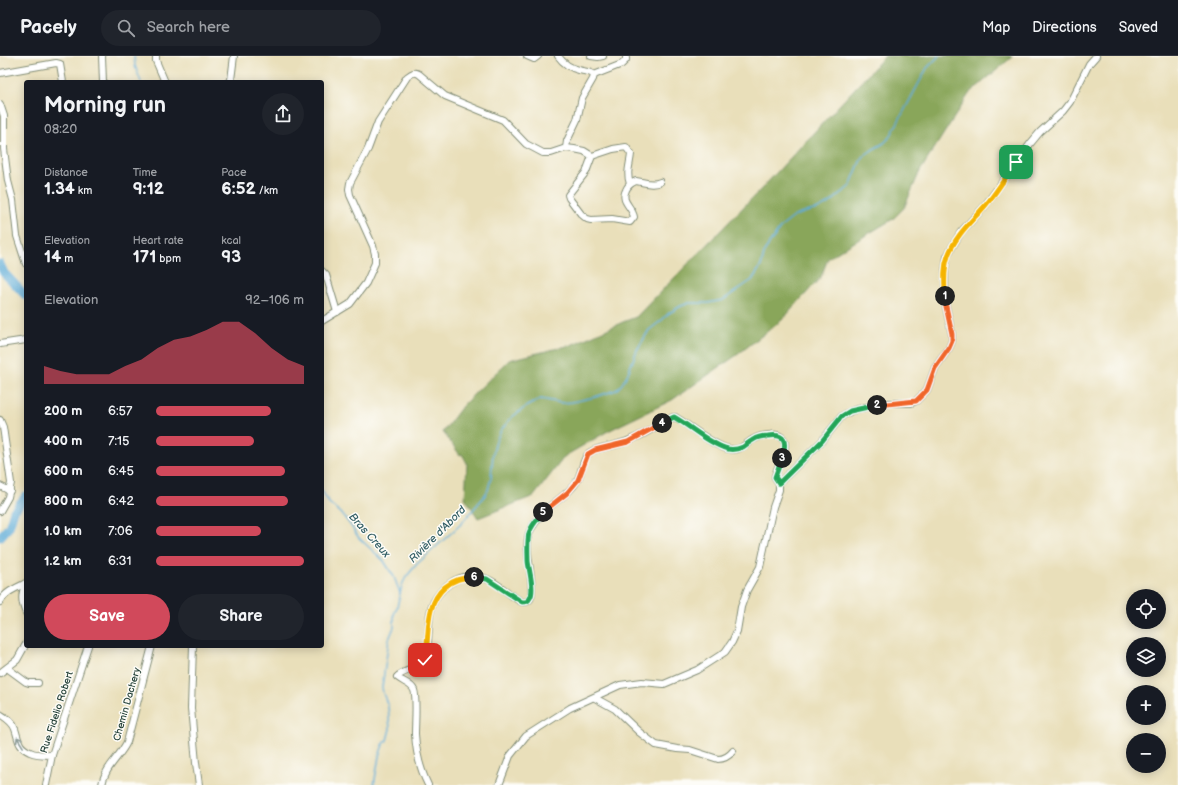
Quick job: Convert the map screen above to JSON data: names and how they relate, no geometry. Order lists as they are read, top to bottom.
{
  "streets": {
    "street": ["Chemin Dachery", "Rue Fidelio Robert"]
  },
  "water": ["Rivière d'Abord", "Bras Creux"],
  "page": {
    "header": "Pacely",
    "search": "Search here",
    "nav": ["Map", "Directions", "Saved"],
    "heading": ["Morning run", "08:20"],
    "stats": [
      ["Distance", "1.34 km"],
      ["Time", "9:12"],
      ["Pace", "6:52 /km"],
      ["Elevation", "14 m"],
      ["Heart rate", "171 bpm"],
      ["kcal", "93"]
    ],
    "chart": ["Elevation", "92–106 m"],
    "pins": [
      "1",
      "2",
      "4",
      "3",
      "5",
      "6"
    ],
    "list": [
      {
        "name": "200 m",
        "note": "6:57"
      },
      {
        "name": "400 m",
        "note": "7:15"
      },
      {
        "name": "600 m",
        "note": "6:45"
      },
      {
        "name": "800 m",
        "note": "6:42"
      },
      {
        "name": "1.0 km",
        "note": "7:06"
      },
      {
        "name": "1.2 km",
        "note": "6:31"
      }
    ],
    "buttons": ["Save", "Share"],
    "map_buttons": ["+", "−"]
  }
}
